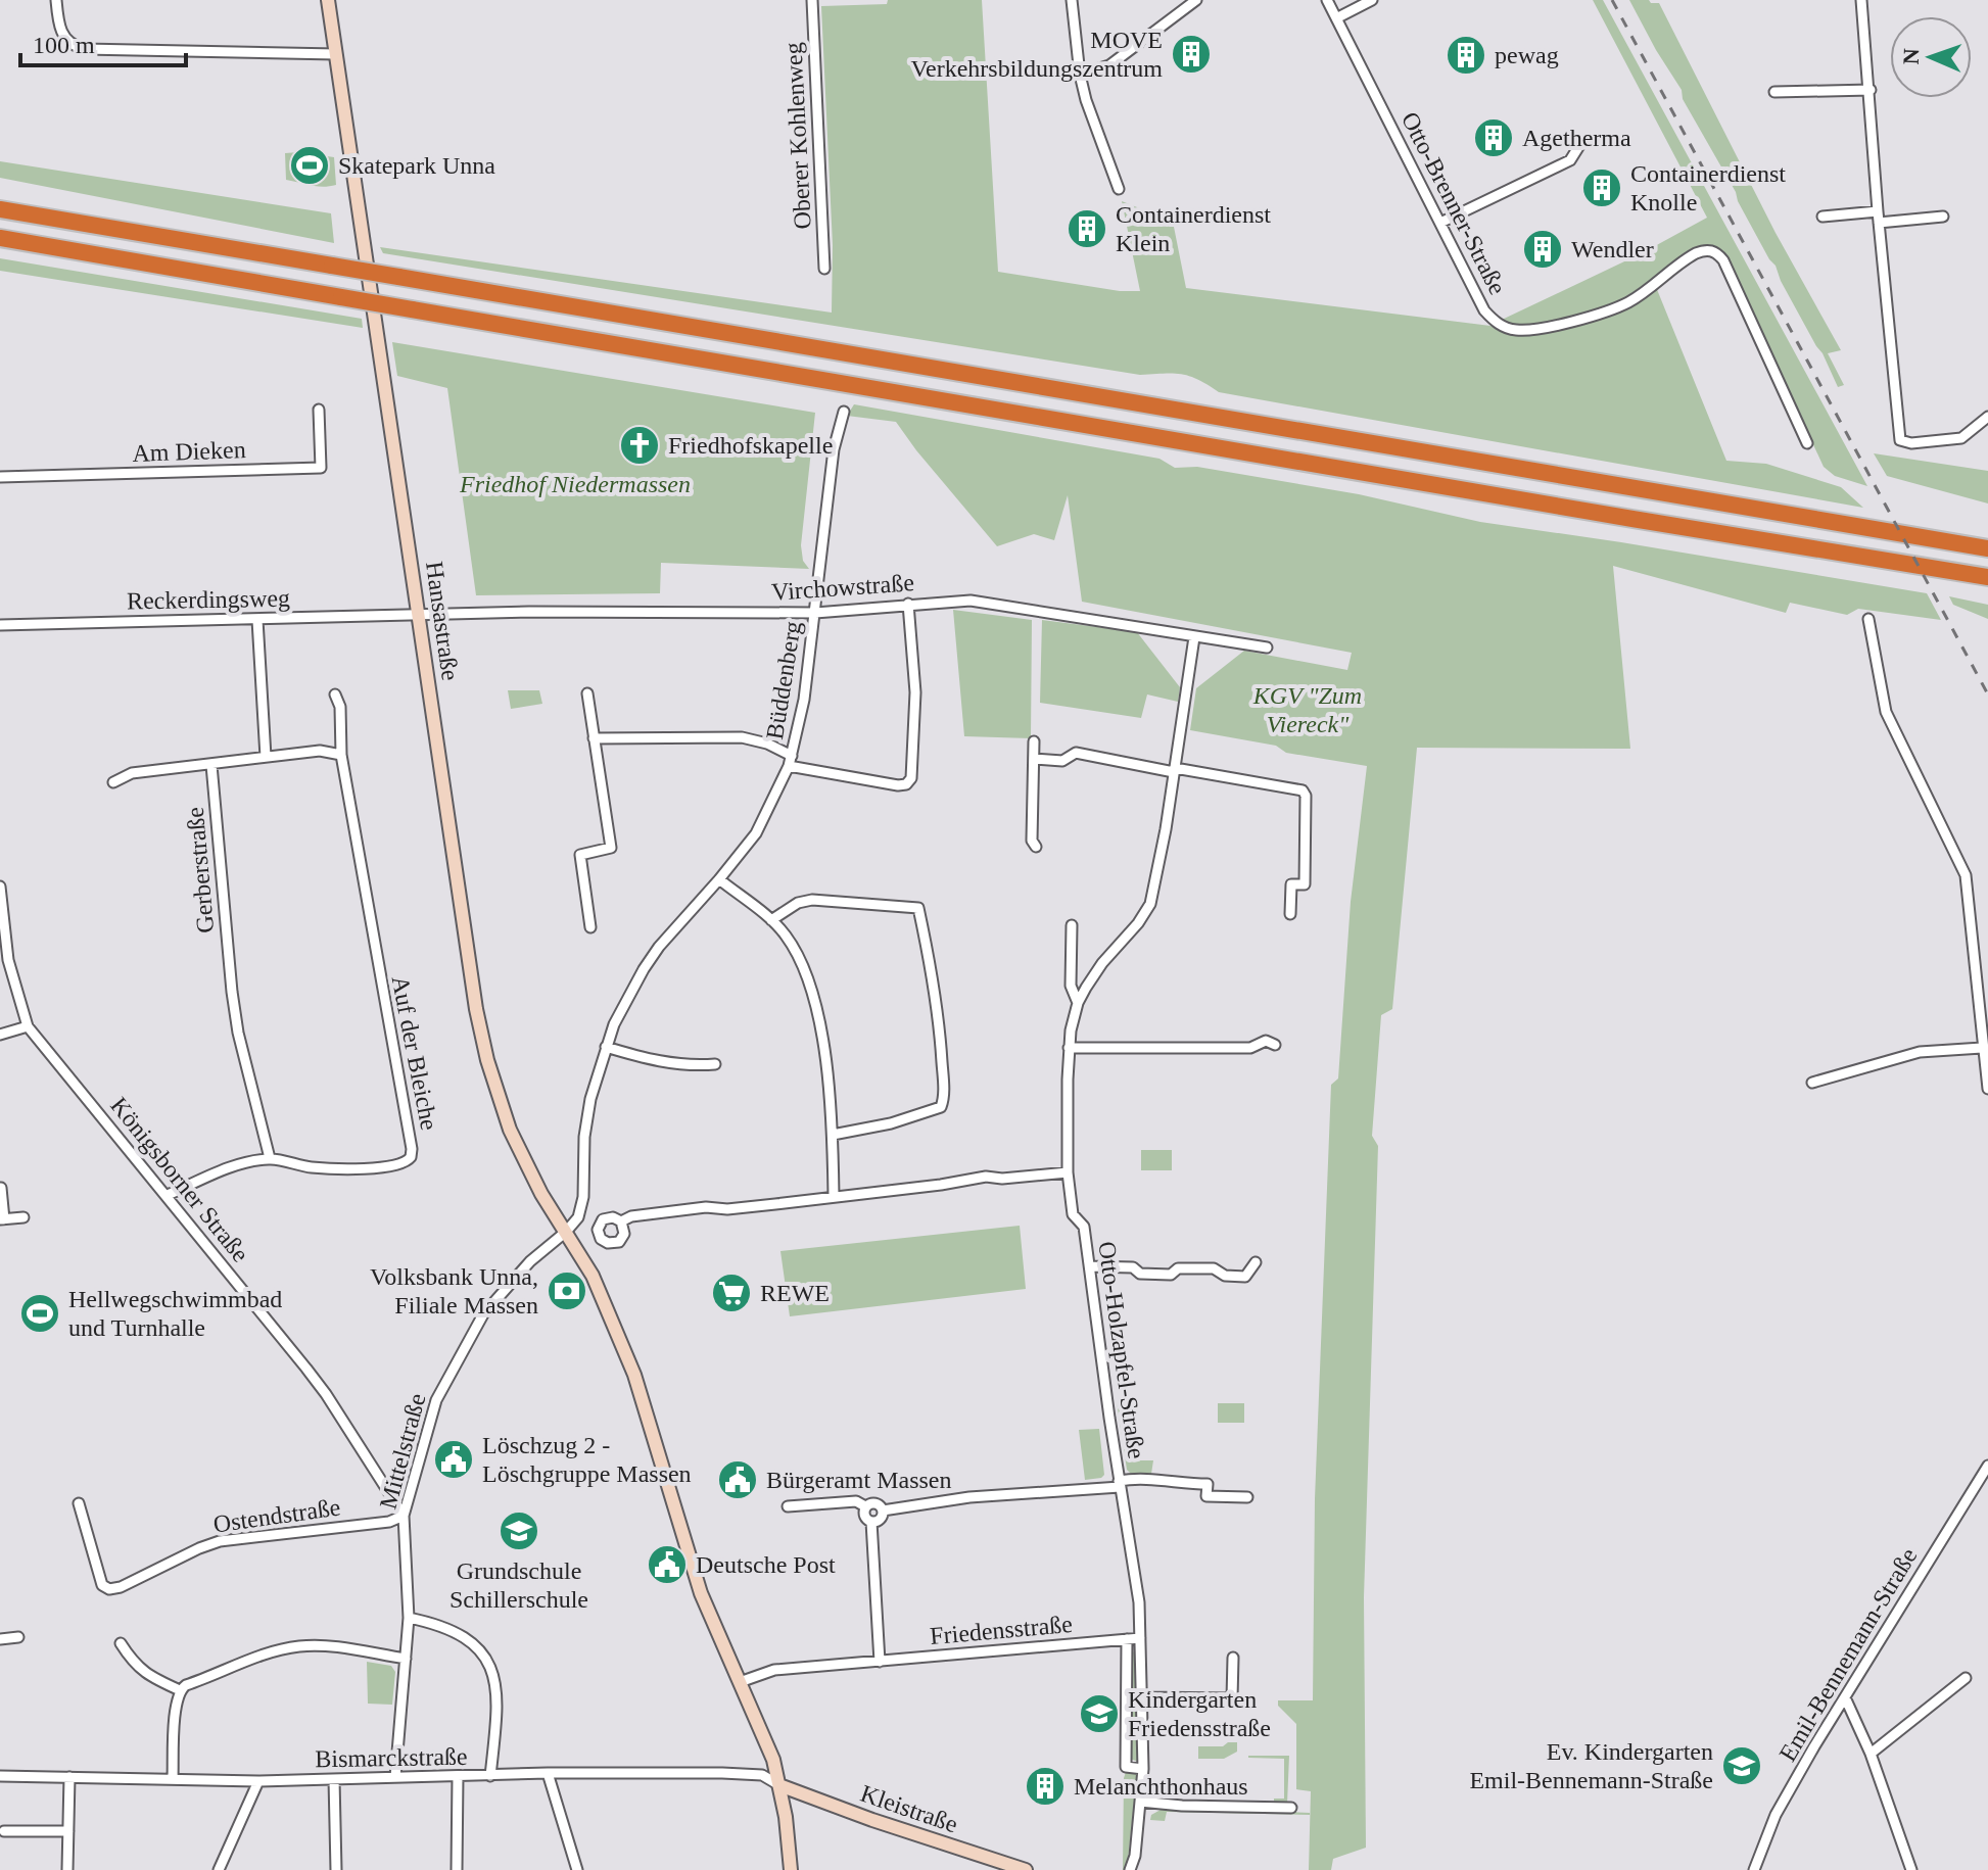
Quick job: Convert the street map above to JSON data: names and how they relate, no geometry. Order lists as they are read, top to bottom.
{
  "streets": {
    "main road": ["Hansastraße", "Kleistraße"],
    "street": [
      "Oberer Kohlenweg",
      "Otto-Brenner-Straße",
      "Am Dieken",
      "Virchowstraße",
      "Reckerdingsweg",
      "Büddenberg",
      "Gerberstraße",
      "Auf der Bleiche",
      "Königsborner Straße",
      "Otto-Holzapfel-Straße",
      "Mittelstraße",
      "Ostendstraße",
      "Friedensstraße",
      "Emil-Bennemann-Straße",
      "Bismarckstraße"
    ]
  },
  "crossings": [
    ["Virchowstraße", "Reckerdingsweg"],
    ["Virchowstraße", "Hansastraße"],
    ["Virchowstraße", "Büddenberg"],
    ["Virchowstraße", "Otto-Holzapfel-Straße"],
    ["Reckerdingsweg", "Hansastraße"],
    ["Hansastraße", "Büddenberg"],
    ["Hansastraße", "Mittelstraße"],
    ["Hansastraße", "Friedensstraße"],
    ["Hansastraße", "Bismarckstraße"],
    ["Hansastraße", "Kleistraße"],
    ["Büddenberg", "Mittelstraße"],
    ["Gerberstraße", "Auf der Bleiche"],
    ["Auf der Bleiche", "Königsborner Straße"],
    ["Königsborner Straße", "Mittelstraße"],
    ["Königsborner Straße", "Ostendstraße"],
    ["Otto-Holzapfel-Straße", "Friedensstraße"],
    ["Mittelstraße", "Ostendstraße"],
    ["Mittelstraße", "Bismarckstraße"],
    ["Bismarckstraße", "Kleistraße"]
  ],
  "parks": ["Friedhof Niedermassen", "KGV \"Zum Viereck\""],
  "places": {
    "building": [
      "MOVE Verkehrsbildungszentrum",
      "pewag",
      "Agetherma",
      "Containerdienst Knolle",
      "Containerdienst Klein",
      "Wendler",
      "Melanchthonhaus"
    ],
    "sports": ["Skatepark Unna", "Hellwegschwimmbad und Turnhalle"],
    "church": ["Friedhofskapelle"],
    "bank": ["Volksbank Unna, Filiale Massen"],
    "supermarket": ["REWE"],
    "public building": ["Löschzug 2 - Löschgruppe Massen", "Bürgeramt Massen", "Deutsche Post"],
    "school or university": ["Grundschule Schillerschule", "Kindergarten Friedensstraße", "Ev. Kindergarten Emil-Bennemann-Straße"]
  },
  "scale_bar": "100 m",
  "north": "left"
}
